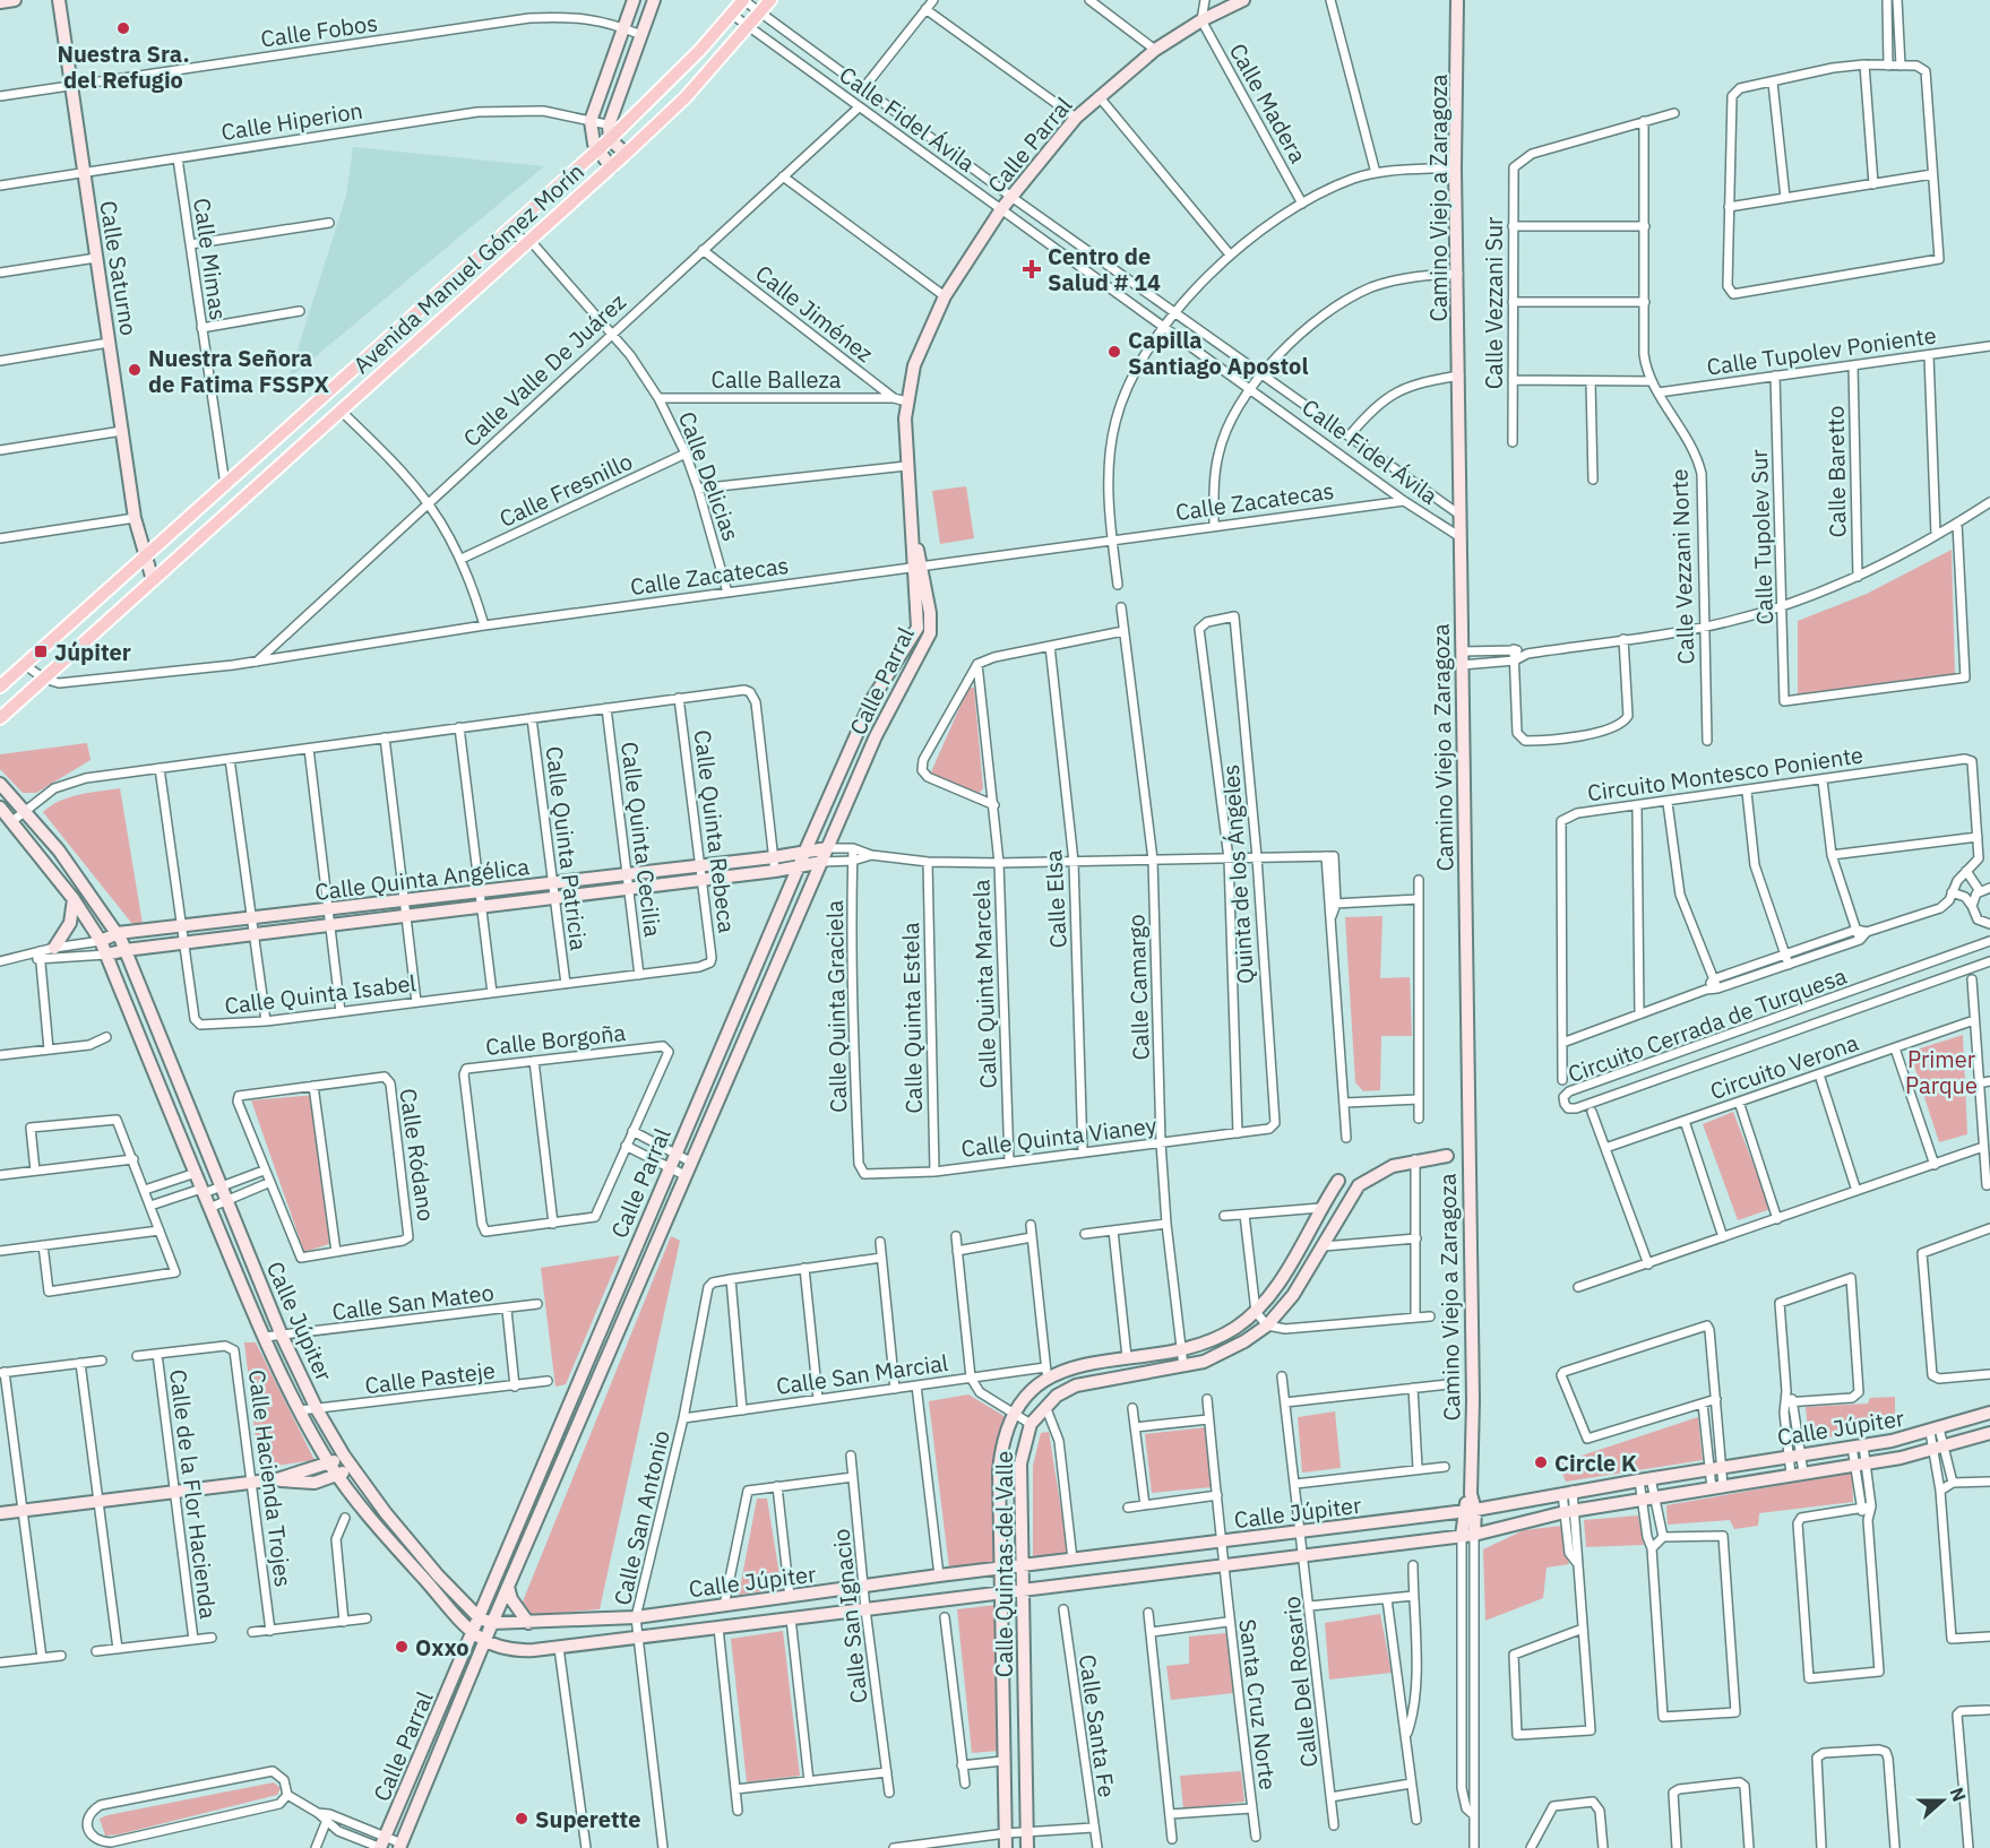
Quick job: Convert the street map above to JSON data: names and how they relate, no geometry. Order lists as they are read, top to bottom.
{
  "streets": {
    "main road": ["Avenida Manuel Gómez Morín"],
    "street": [
      "Calle Fobos",
      "Calle Madera",
      "Calle Fidel Ávila",
      "Calle Hiperion",
      "Calle Parral",
      "Camino Viejo a Zaragoza",
      "Calle Mimas",
      "Calle Saturno",
      "Calle Vezzani Sur",
      "Calle Jiménez",
      "Calle Tupolev Poniente",
      "Calle Valle De Juárez",
      "Calle Balleza",
      "Calle Baretto",
      "Calle Delicias",
      "Calle Fresnillo",
      "Calle Zacatecas",
      "Calle Tupolev Sur",
      "Calle Vezzani Norte",
      "Circuito Montesco Poniente",
      "Calle Quinta Rebeca",
      "Calle Quinta Cecilia",
      "Calle Quinta Patricia",
      "Quinta de los Ángeles",
      "Calle Quinta Angélica",
      "Calle Elsa",
      "Calle Quinta Marcela",
      "Calle Camargo",
      "Calle Quinta Isabel",
      "Calle Quinta Graciela",
      "Calle Quinta Estela",
      "Circuito Cerrada de Turquesa",
      "Calle Borgoña",
      "Circuito Verona",
      "Calle Quinta Vianey",
      "Calle Ródano",
      "Calle San Mateo",
      "Calle Júpiter",
      "Calle San Marcial",
      "Calle Pasteje",
      "Calle Hacienda Trojes",
      "Calle de la Flor Hacienda",
      "Calle San Antonio",
      "Calle Quintas del Valle",
      "Calle San Ignacio",
      "Calle Del Rosario",
      "Santa Cruz Norte",
      "Calle Santa Fe"
    ]
  },
  "crossings": [
    ["Calle Fobos", "Calle Saturno"],
    ["Calle Madera", "Calle Parral"],
    ["Calle Fidel Ávila", "Calle Parral"],
    ["Calle Fidel Ávila", "Camino Viejo a Zaragoza"],
    ["Calle Fidel Ávila", "Avenida Manuel Gómez Morín"],
    ["Calle Fidel Ávila", "Calle Valle De Juárez"],
    ["Calle Fidel Ávila", "Calle Zacatecas"],
    ["Calle Hiperion", "Calle Mimas"],
    ["Calle Hiperion", "Calle Saturno"],
    ["Calle Hiperion", "Avenida Manuel Gómez Morín"],
    ["Calle Parral", "Calle Jiménez"],
    ["Calle Parral", "Calle Balleza"],
    ["Calle Parral", "Calle Zacatecas"],
    ["Calle Parral", "Calle Quinta Angélica"],
    ["Calle Parral", "Calle Júpiter"],
    ["Camino Viejo a Zaragoza", "Calle Júpiter"],
    ["Calle Mimas", "Avenida Manuel Gómez Morín"],
    ["Calle Saturno", "Avenida Manuel Gómez Morín"],
    ["Avenida Manuel Gómez Morín", "Calle Delicias"],
    ["Avenida Manuel Gómez Morín", "Calle Zacatecas"],
    ["Calle Vezzani Sur", "Calle Vezzani Norte"],
    ["Calle Jiménez", "Calle Valle De Juárez"],
    ["Calle Jiménez", "Calle Balleza"],
    ["Calle Tupolev Poniente", "Calle Baretto"],
    ["Calle Tupolev Poniente", "Calle Tupolev Sur"],
    ["Calle Tupolev Poniente", "Calle Vezzani Norte"],
    ["Calle Valle De Juárez", "Calle Delicias"],
    ["Calle Valle De Juárez", "Calle Zacatecas"],
    ["Calle Balleza", "Calle Delicias"],
    ["Calle Delicias", "Calle Fresnillo"],
    ["Calle Delicias", "Calle Zacatecas"],
    ["Calle Quinta Rebeca", "Calle Quinta Angélica"],
    ["Calle Quinta Rebeca", "Calle Quinta Isabel"],
    ["Calle Quinta Cecilia", "Calle Quinta Angélica"],
    ["Calle Quinta Cecilia", "Calle Quinta Isabel"],
    ["Calle Quinta Patricia", "Calle Quinta Angélica"],
    ["Calle Quinta Patricia", "Calle Quinta Isabel"],
    ["Quinta de los Ángeles", "Calle Quinta Vianey"],
    ["Calle Quinta Angélica", "Calle Quinta Isabel"],
    ["Calle Quinta Angélica", "Calle Júpiter"],
    ["Calle Elsa", "Calle Quinta Vianey"],
    ["Calle Quinta Marcela", "Calle Quinta Vianey"],
    ["Calle Camargo", "Calle Quinta Vianey"],
    ["Calle Camargo", "Calle Quintas del Valle"],
    ["Calle Quinta Graciela", "Calle Quinta Vianey"],
    ["Calle Quinta Estela", "Calle Quinta Vianey"],
    ["Calle San Mateo", "Calle Júpiter"],
    ["Calle Júpiter", "Calle Pasteje"],
    ["Calle Júpiter", "Calle San Antonio"],
    ["Calle Júpiter", "Calle Quintas del Valle"],
    ["Calle Júpiter", "Calle San Ignacio"],
    ["Calle Júpiter", "Calle Del Rosario"],
    ["Calle Júpiter", "Santa Cruz Norte"],
    ["Calle San Marcial", "Calle San Antonio"],
    ["Calle San Marcial", "Calle Quintas del Valle"],
    ["Calle Hacienda Trojes", "Calle de la Flor Hacienda"]
  ],
  "parks": ["Primer Parque"],
  "places": {
    "other": [
      "Nuestra Sra. del Refugio",
      "Capilla Santiago Apostol",
      "Nuestra Señora de Fatima FSSPX",
      "Circle K",
      "Oxxo",
      "Superette"
    ],
    "health": ["Centro de Salud # 14"],
    "transit": ["Júpiter"]
  },
  "north": "right"
}
